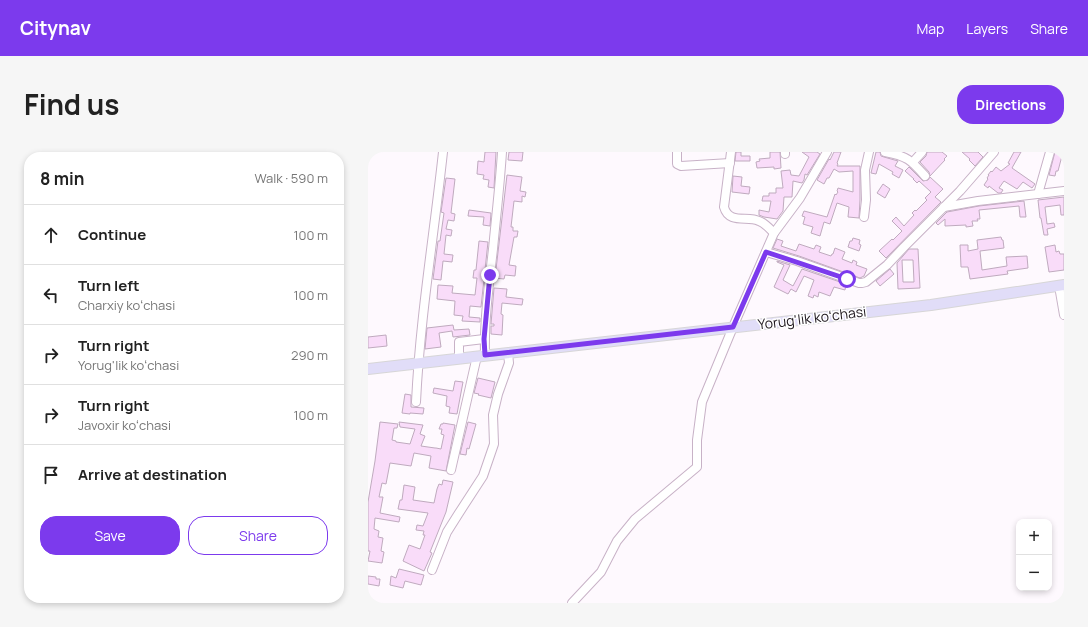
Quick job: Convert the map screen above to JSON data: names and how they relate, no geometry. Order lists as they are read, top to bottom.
{
  "streets": {
    "main road": ["Yorug'lik koʻchasi"]
  },
  "page": {
    "header": "Citynav",
    "nav": ["Map", "Layers", "Share"],
    "title": "Find us",
    "buttons": [
      "Directions",
      ["Save", "Share"]
    ],
    "heading": ["8 min", "Walk · 590 m"],
    "list": [
      ["Continue", "100 m"],
      ["Turn left", "Charxiy koʻchasi", "100 m"],
      ["Turn right", "Yorug'lik koʻchasi", "290 m"],
      ["Turn right", "Javoxir koʻchasi", "100 m"],
      "Arrive at destination"
    ],
    "map_buttons": ["+", "−"]
  }
}
